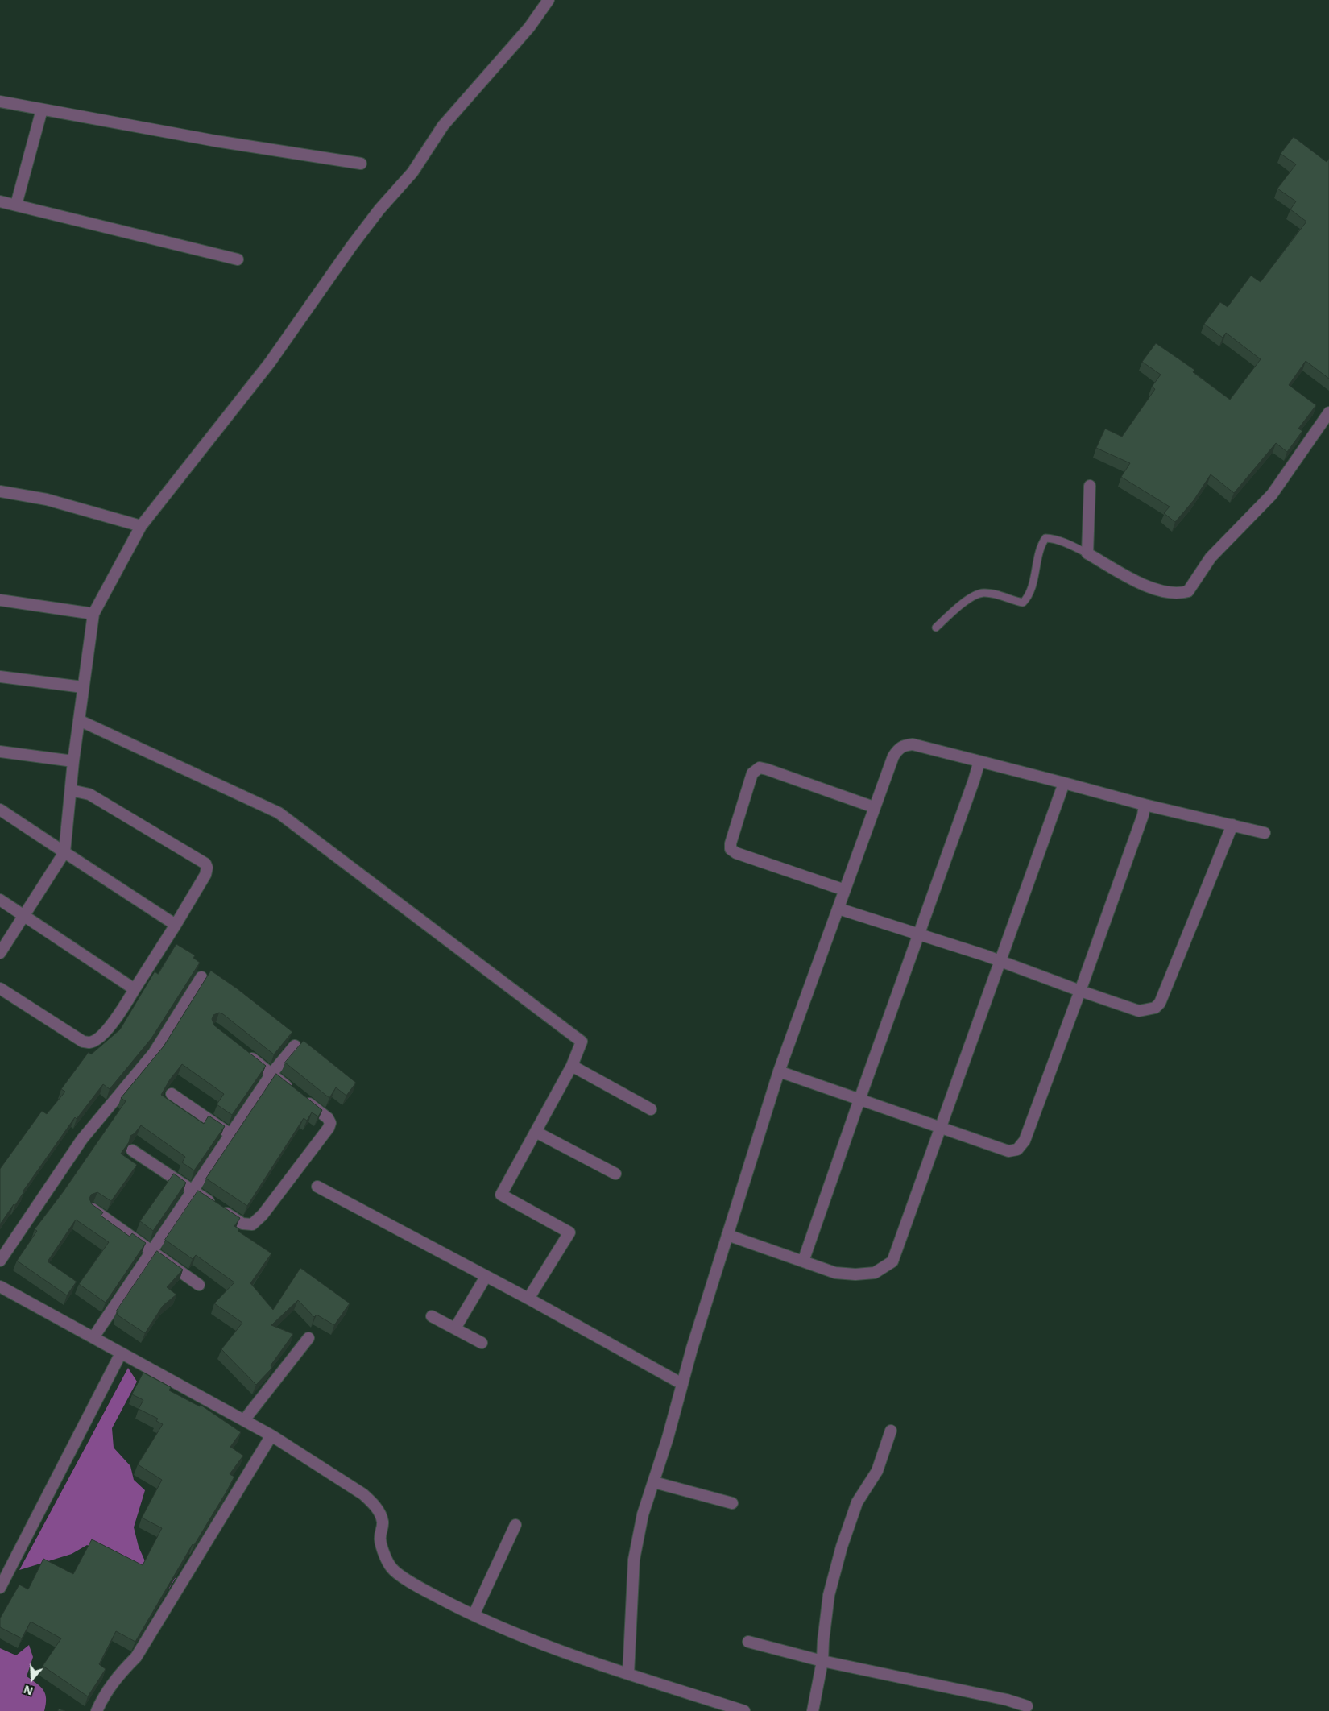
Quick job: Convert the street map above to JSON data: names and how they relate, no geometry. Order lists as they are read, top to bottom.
{
  "north": "bottom"
}
